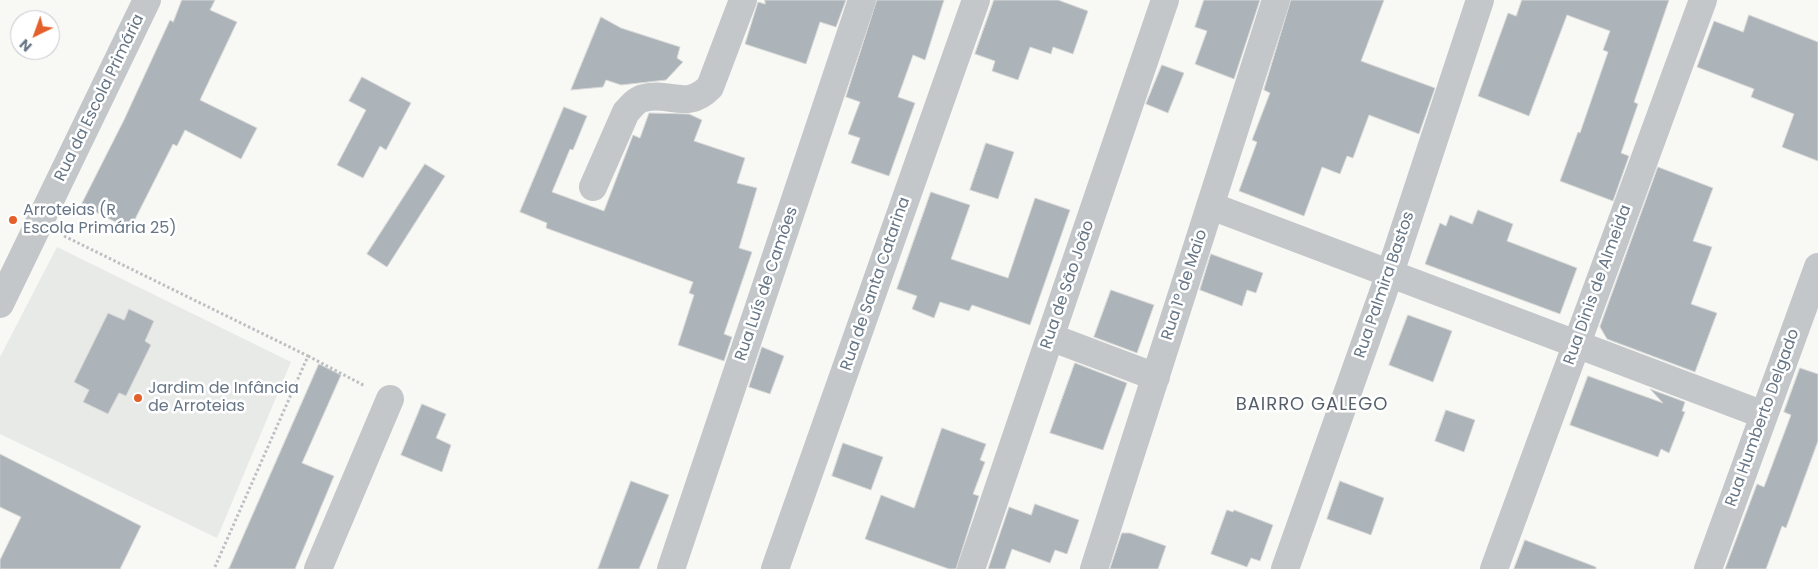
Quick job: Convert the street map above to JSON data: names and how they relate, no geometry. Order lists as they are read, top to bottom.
{
  "streets": {
    "street": [
      "Rua da Escola Primária",
      "Rua Luís de Camões",
      "Rua de Santa Catarina",
      "Rua de São João",
      "Rua 1º de Maio",
      "Rua Palmira Bastos",
      "Rua Dinis de Almeida",
      "Rua Humberto Delgado"
    ]
  },
  "districts": ["BAIRRO GALEGO"],
  "places": ["Arroteias (R Escola Primária 25)", "Jardim de Infância de Arroteias"],
  "north": "bottom left"
}
